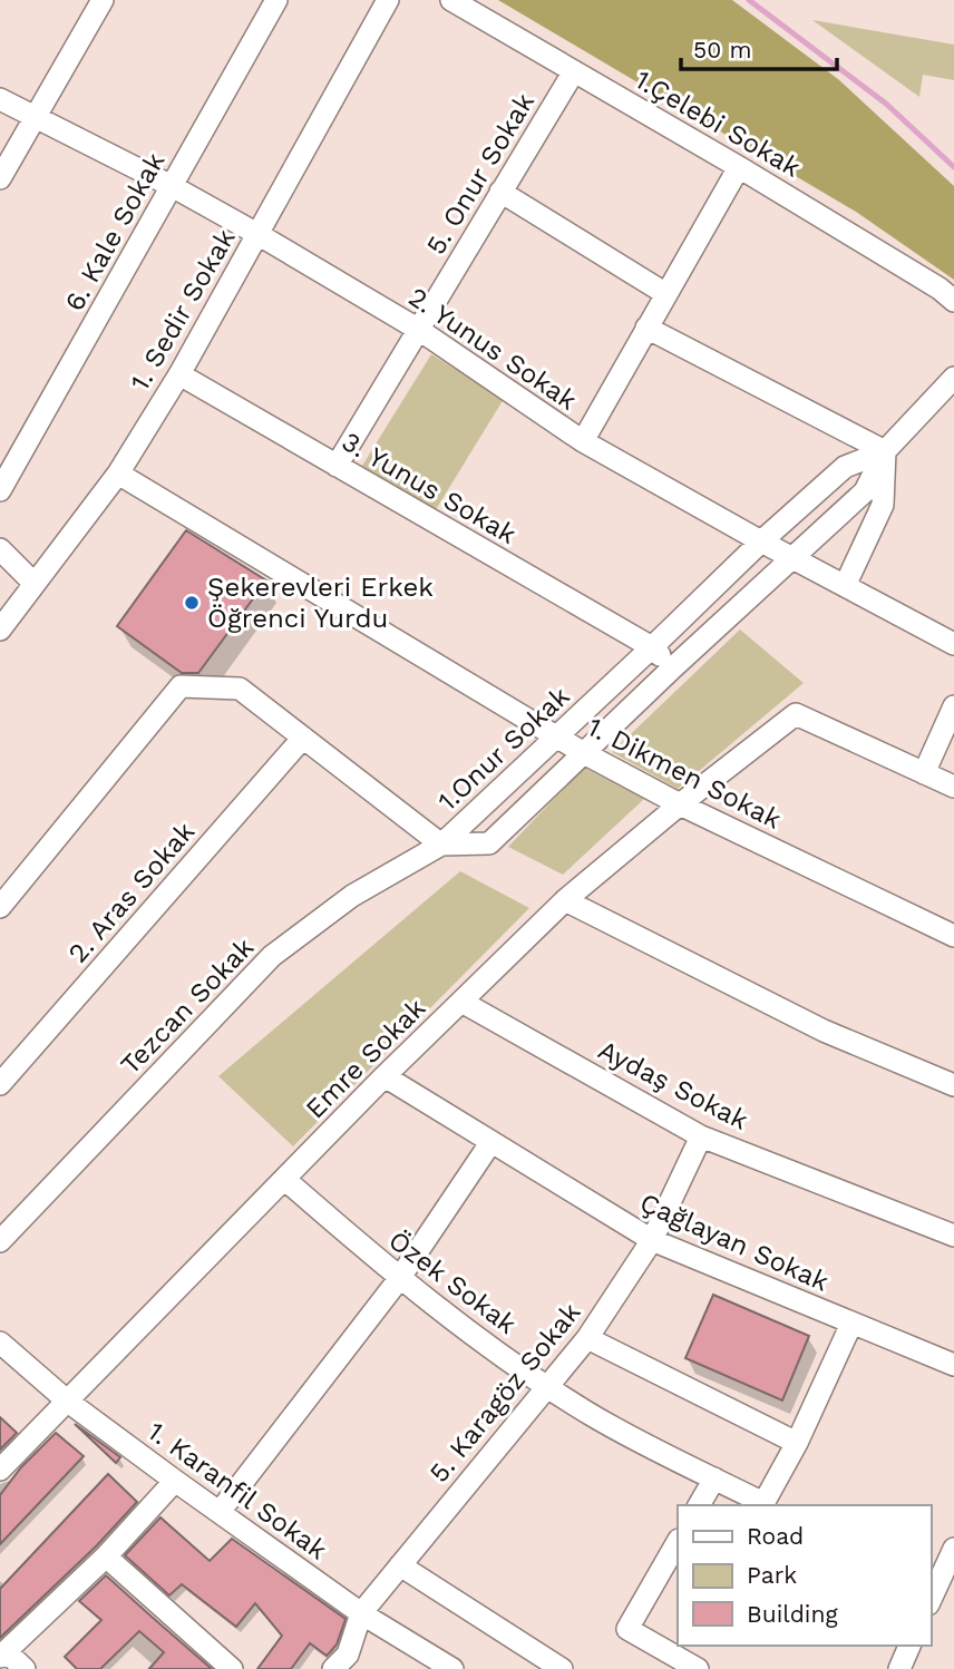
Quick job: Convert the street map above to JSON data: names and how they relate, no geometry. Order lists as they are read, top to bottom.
{
  "streets": {
    "street": [
      "1.Çelebi Sokak",
      "5. Onur Sokak",
      "6. Kale Sokak",
      "1. Sedir Sokak",
      "2. Yunus Sokak",
      "3. Yunus Sokak",
      "1.Onur Sokak",
      "1. Dikmen Sokak",
      "2. Aras Sokak",
      "Tezcan Sokak",
      "Emre Sokak",
      "Aydaş Sokak",
      "Çağlayan Sokak",
      "Özek Sokak",
      "5. Karagöz Sokak",
      "1. Karanfil Sokak"
    ]
  },
  "crossings": [
    ["1.Çelebi Sokak", "5. Onur Sokak"],
    ["5. Onur Sokak", "2. Yunus Sokak"],
    ["5. Onur Sokak", "3. Yunus Sokak"],
    ["6. Kale Sokak", "2. Yunus Sokak"],
    ["1. Sedir Sokak", "2. Yunus Sokak"],
    ["1. Sedir Sokak", "3. Yunus Sokak"],
    ["1. Sedir Sokak", "1. Dikmen Sokak"],
    ["2. Yunus Sokak", "1.Onur Sokak"],
    ["3. Yunus Sokak", "1.Onur Sokak"],
    ["1.Onur Sokak", "1. Dikmen Sokak"],
    ["1.Onur Sokak", "Tezcan Sokak"],
    ["1. Dikmen Sokak", "Emre Sokak"],
    ["Emre Sokak", "Aydaş Sokak"],
    ["Emre Sokak", "Çağlayan Sokak"],
    ["Emre Sokak", "Özek Sokak"],
    ["Emre Sokak", "1. Karanfil Sokak"],
    ["Aydaş Sokak", "5. Karagöz Sokak"],
    ["Çağlayan Sokak", "5. Karagöz Sokak"],
    ["Özek Sokak", "5. Karagöz Sokak"],
    ["5. Karagöz Sokak", "1. Karanfil Sokak"]
  ],
  "places": ["Şekerevleri Erkek Öğrenci Yurdu"],
  "legend": ["Road", "Park", "Building"],
  "scale_bar": "50 m"
}
